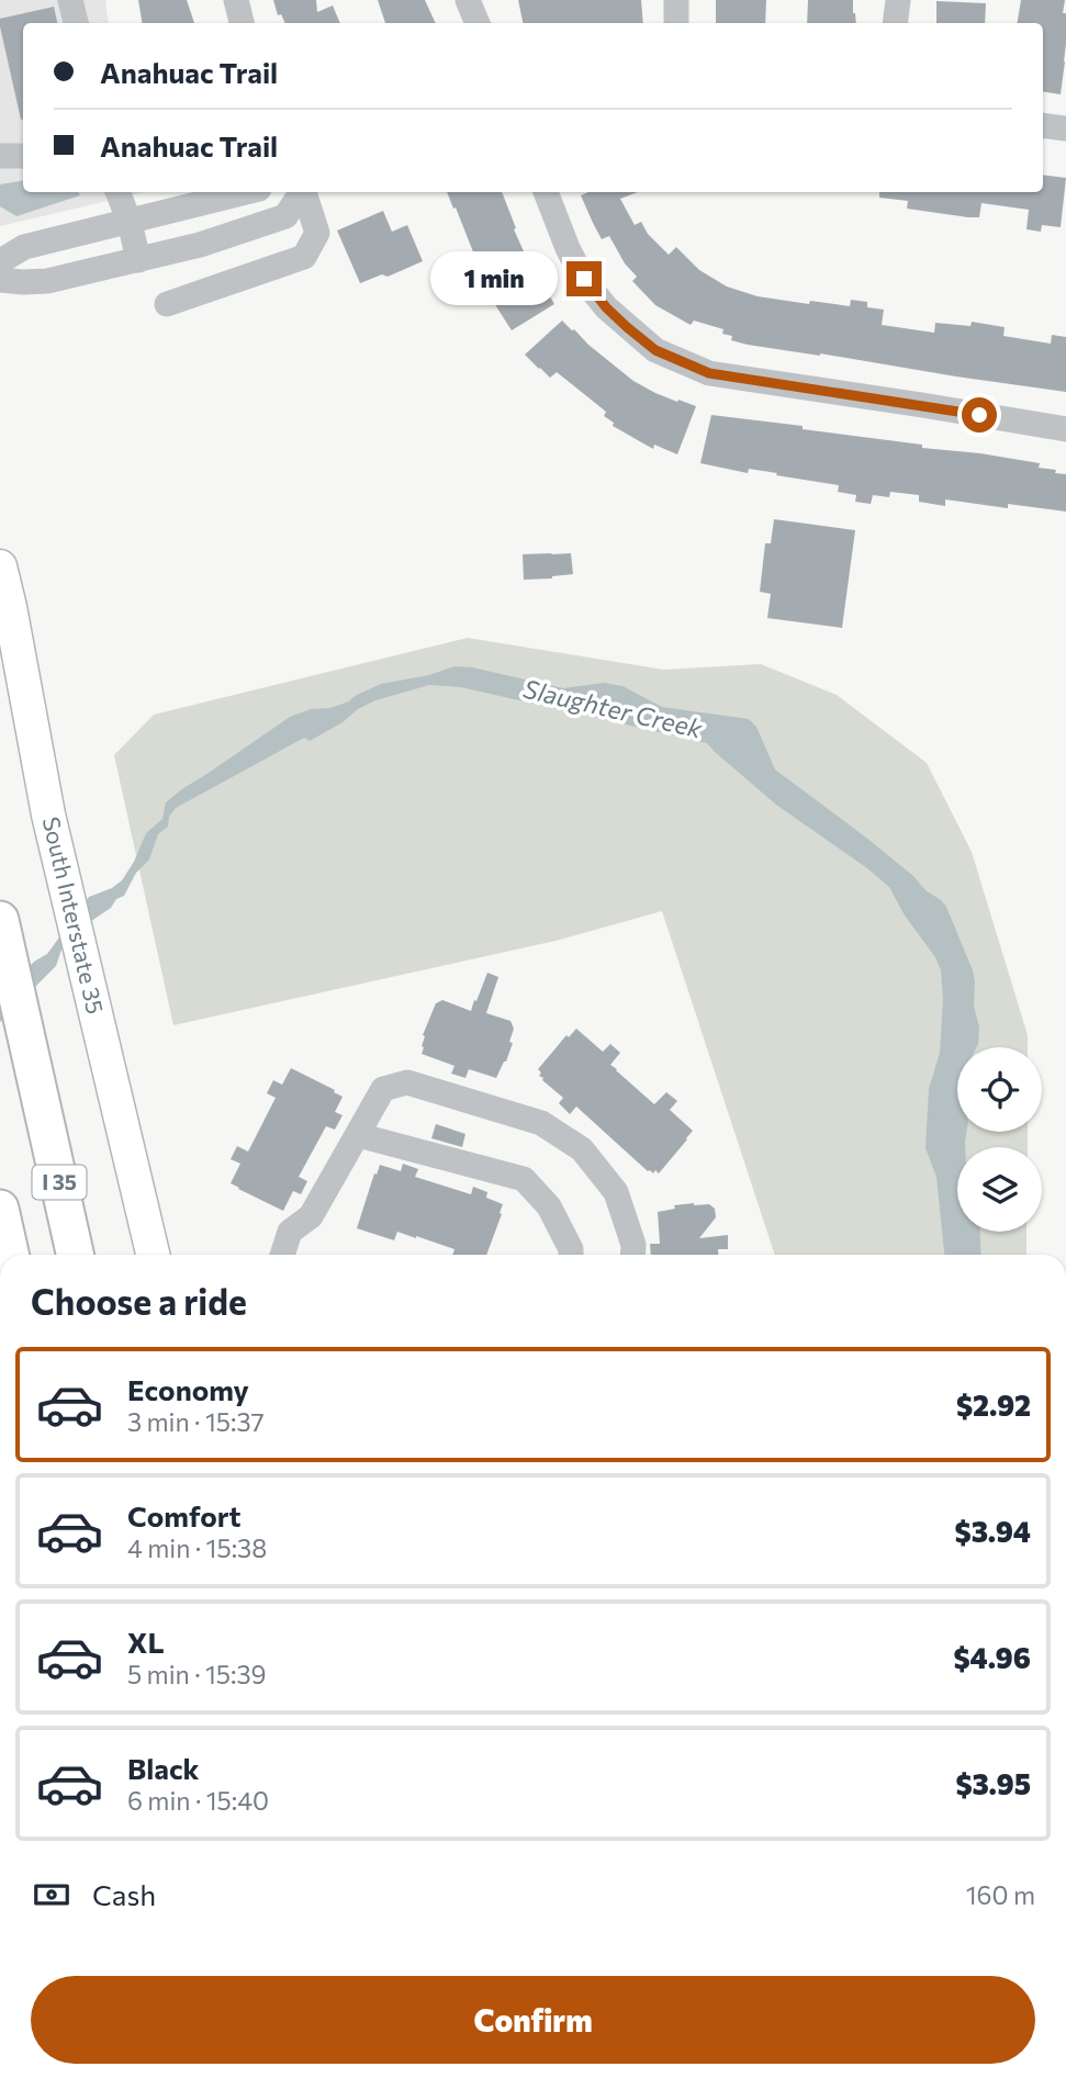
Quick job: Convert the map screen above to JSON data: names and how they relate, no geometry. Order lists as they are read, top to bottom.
{
  "streets": {
    "highway": ["I 35"],
    "main road": ["South Interstate 35"]
  },
  "water": ["Slaughter Creek"],
  "page": {
    "banner": ["Anahuac Trail", "Anahuac Trail"],
    "bubble": "1 min",
    "heading": "Choose a ride",
    "list": [
      {
        "name": "Economy",
        "note": "3 min · 15:37",
        "value": "$2.92"
      },
      {
        "name": "Comfort",
        "note": "4 min · 15:38",
        "value": "$3.94"
      },
      {
        "name": "XL",
        "note": "5 min · 15:39",
        "value": "$4.96"
      },
      {
        "name": "Black",
        "note": "6 min · 15:40",
        "value": "$3.95"
      }
    ],
    "pay": ["Cash", "160 m"],
    "buttons": "Confirm"
  }
}
